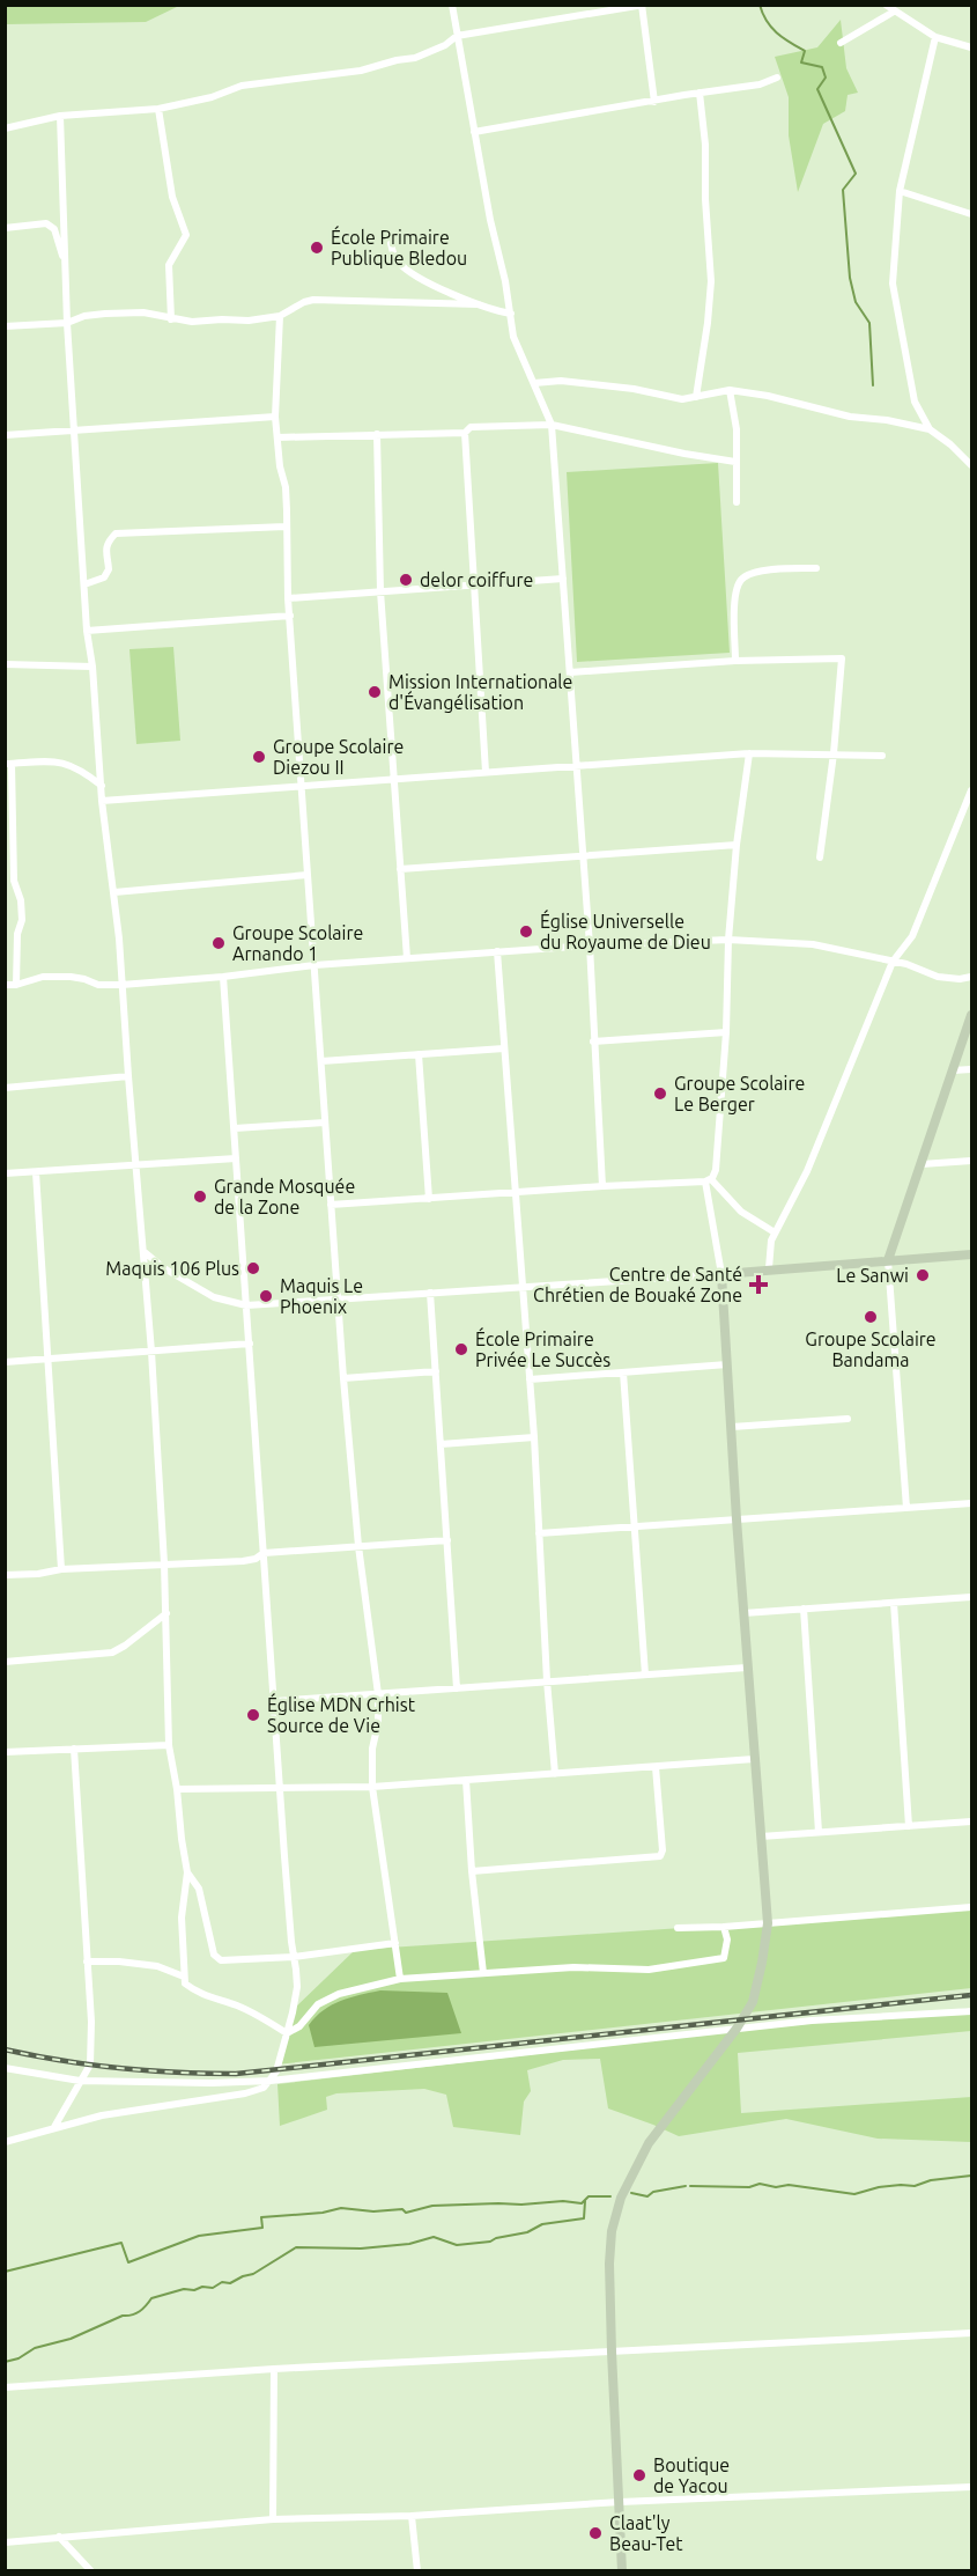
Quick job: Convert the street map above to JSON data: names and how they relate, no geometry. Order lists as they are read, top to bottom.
{
  "places": {
    "other": [
      "École Primaire Publique Bledou",
      "delor coiffure",
      "Mission Internationale d'Évangélisation",
      "Groupe Scolaire Diezou II",
      "Église Universelle du Royaume de Dieu",
      "Groupe Scolaire Arnando 1",
      "Groupe Scolaire Le Berger",
      "Grande Mosquée de la Zone",
      "Maquis 106 Plus",
      "Le Sanwi",
      "Maquis Le Phoenix",
      "Groupe Scolaire Bandama",
      "École Primaire Privée Le Succès",
      "Église MDN Crhist Source de Vie",
      "Boutique de Yacou",
      "Claat'ly Beau-Tet"
    ],
    "health": ["Centre de Santé Chrétien de Bouaké Zone"]
  }
}
